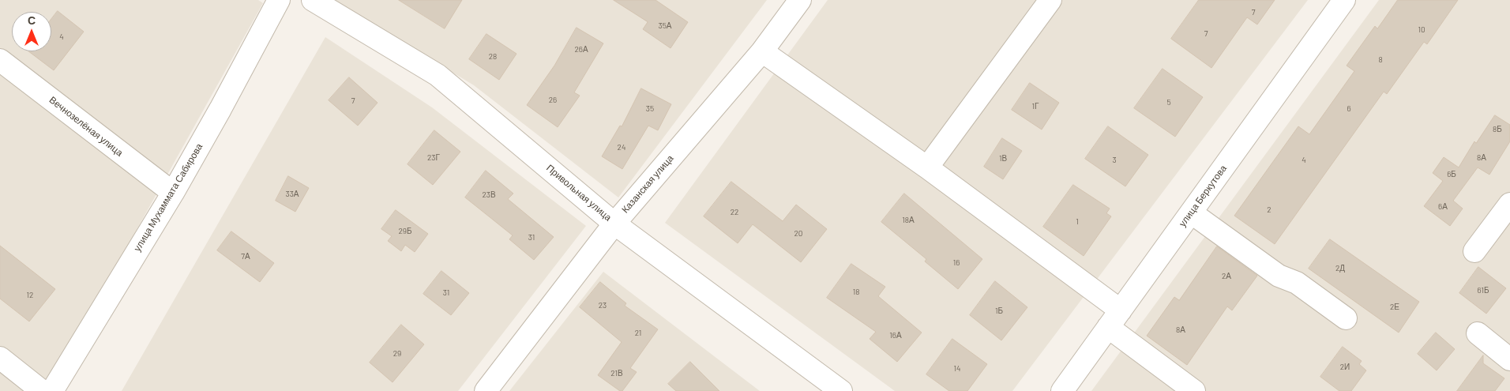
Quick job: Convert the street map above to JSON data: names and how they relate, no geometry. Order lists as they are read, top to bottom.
{
  "streets": {
    "street": [
      "Вечнозелёная улица",
      "Казанская улица",
      "Привольная улица",
      "улица Беркутова",
      "улица Мухаммата Сабирова"
    ]
  },
  "crossings": [
    ["Вечнозелёная улица", "улица Мухаммата Сабирова"],
    ["Казанская улица", "Привольная улица"]
  ],
  "house_numbers": [
    "7",
    "35А",
    "10",
    "7",
    "4",
    "26А",
    "28",
    "8",
    "26",
    "7",
    "5",
    "1Г",
    "35",
    "6",
    "8Б",
    "24",
    "23Г",
    "8А",
    "1В",
    "3",
    "4",
    "6Б",
    "33А",
    "23В",
    "6А",
    "2",
    "22",
    "18А",
    "1",
    "29Б",
    "20",
    "31",
    "7А",
    "16",
    "2Д",
    "2А",
    "61Б",
    "18",
    "31",
    "12",
    "23",
    "2Е",
    "1Б",
    "8А",
    "21",
    "16А",
    "29",
    "2И",
    "14",
    "21В"
  ],
  "north": "top"
}
